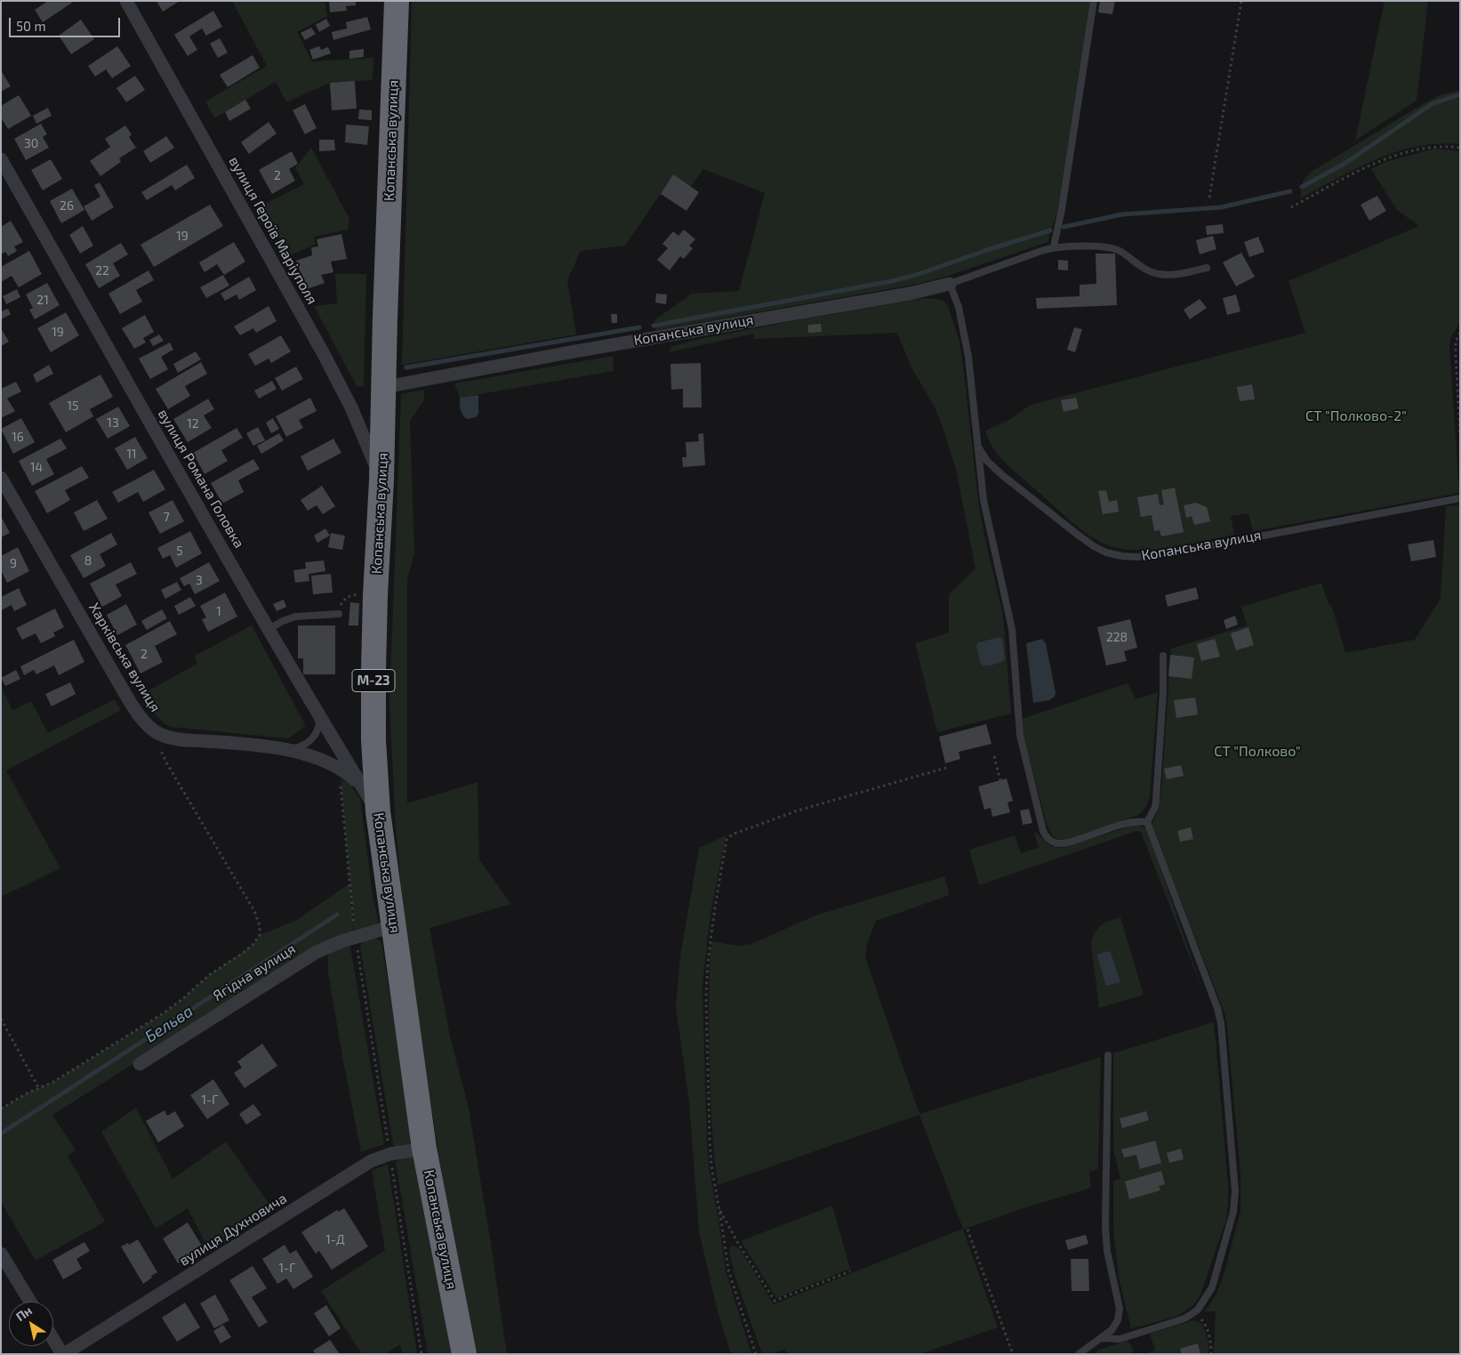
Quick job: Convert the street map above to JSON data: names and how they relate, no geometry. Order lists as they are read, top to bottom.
{
  "streets": {
    "highway": ["Копанська вулиця", "М-23"],
    "street": [
      "вулиця Героїв Маріуполя",
      "вулиця Романа Головка",
      "Харківська вулиця",
      "Ягідна вулиця",
      "вулиця Духновича"
    ]
  },
  "crossings": [
    ["Копанська вулиця", "вулиця Героїв Маріуполя"],
    ["Копанська вулиця", "вулиця Романа Головка"],
    ["Копанська вулиця", "Ягідна вулиця"],
    ["Копанська вулиця", "вулиця Духновича"],
    ["вулиця Романа Головка", "Харківська вулиця"]
  ],
  "water": ["Бельва"],
  "parks": ["СТ \"Полково-2\"", "СТ \"Полково\""],
  "house_numbers": [
    "30",
    "2",
    "26",
    "19",
    "22",
    "21",
    "19",
    "15",
    "13",
    "12",
    "16",
    "11",
    "14",
    "7",
    "5",
    "8",
    "9",
    "3",
    "1",
    "228",
    "2",
    "1-Г",
    "1-Д",
    "1-Г"
  ],
  "scale_bar": "50 m",
  "north": "top left"
}
